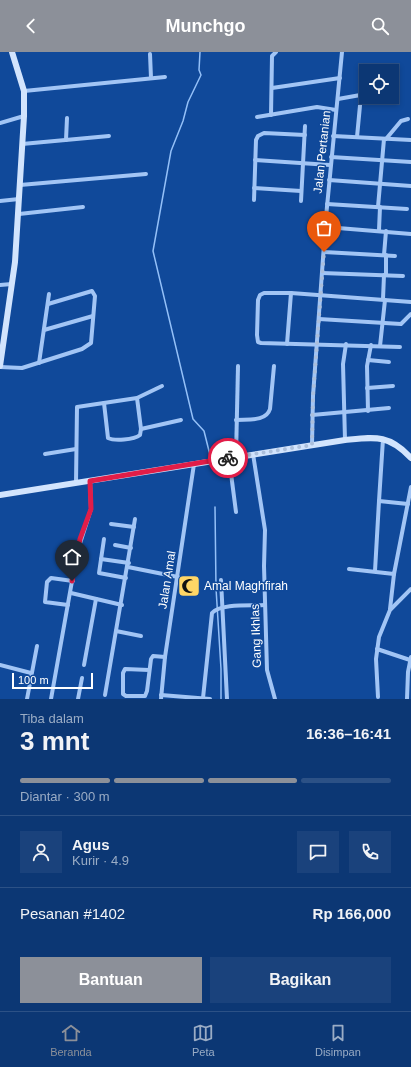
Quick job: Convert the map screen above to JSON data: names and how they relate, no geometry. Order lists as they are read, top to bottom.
{
  "streets": {
    "street": ["Jalan Pertanian", "Jalan Amal", "Gang Ikhlas"]
  },
  "places": {
    "mosque": ["Amal Maghfirah"]
  },
  "scale_bar": "100 m",
  "page": {
    "header": "Munchgo",
    "scale": "100 m",
    "heading": ["3 mnt", "Tiba dalam", "16:36–16:41"],
    "panel": [
      "Agus",
      "Kurir · 4.9",
      "Pesanan #1402",
      "Rp 166,000"
    ],
    "bar": "Diantar · 300 m",
    "buttons": ["Bantuan", "Bagikan"],
    "tabs": ["Beranda", "Peta", "Disimpan"]
  }
}
